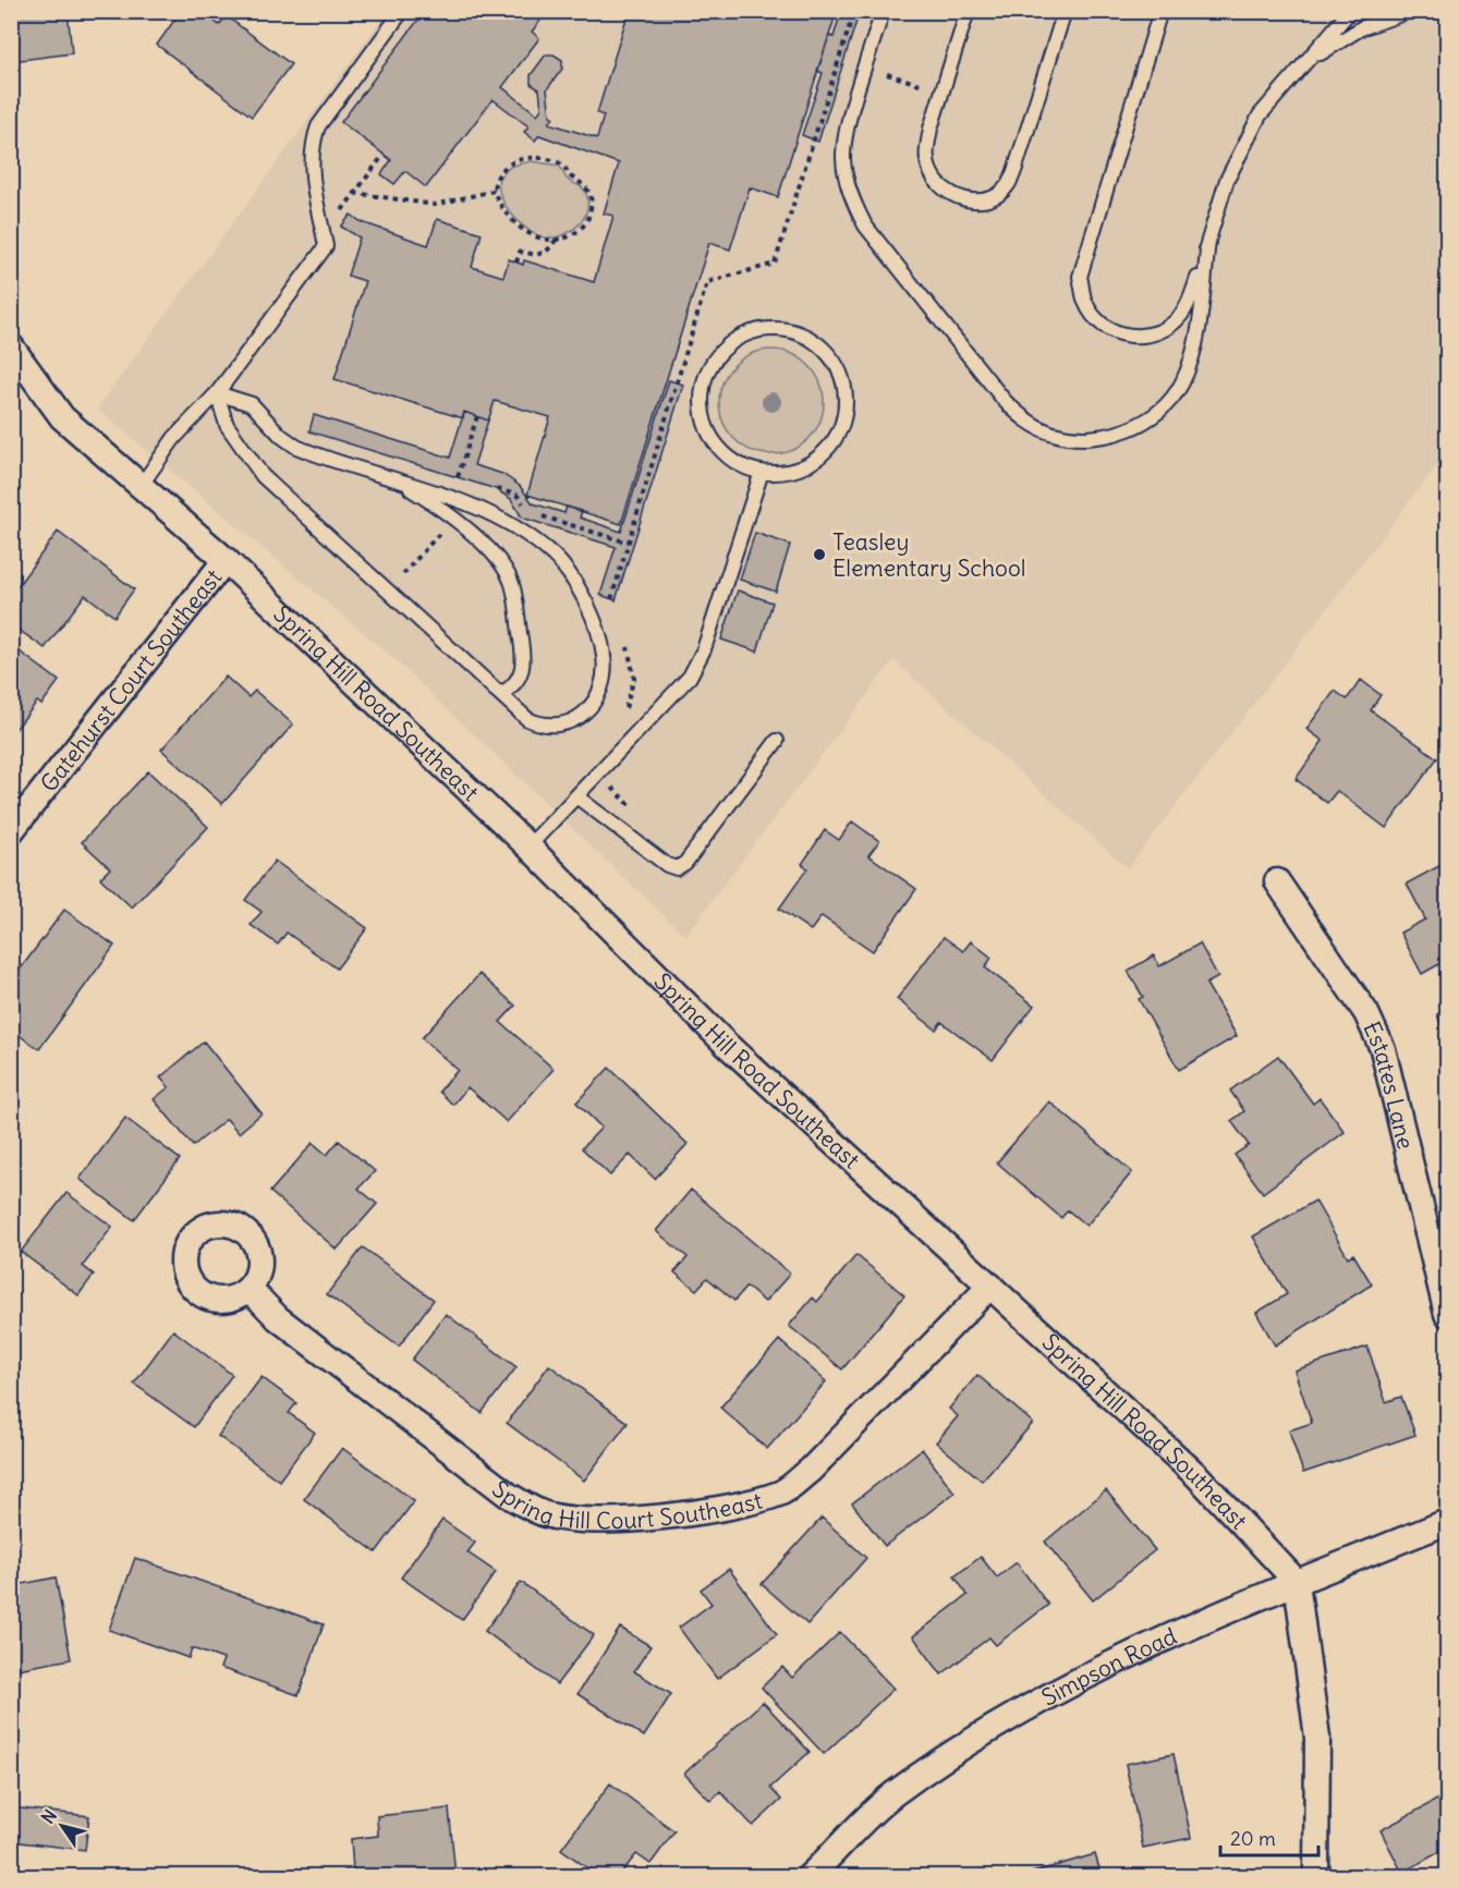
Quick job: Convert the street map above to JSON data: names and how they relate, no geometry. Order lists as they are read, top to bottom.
{
  "streets": {
    "street": [
      "Gatehurst Court Southeast",
      "Spring Hill Road Southeast",
      "Estates Lane",
      "Spring Hill Court Southeast",
      "Simpson Road"
    ]
  },
  "crossings": [
    ["Gatehurst Court Southeast", "Spring Hill Road Southeast"],
    ["Spring Hill Road Southeast", "Spring Hill Court Southeast"],
    ["Spring Hill Road Southeast", "Simpson Road"]
  ],
  "places": ["Teasley Elementary School"],
  "scale_bar": "20 m",
  "north": "top left"
}
